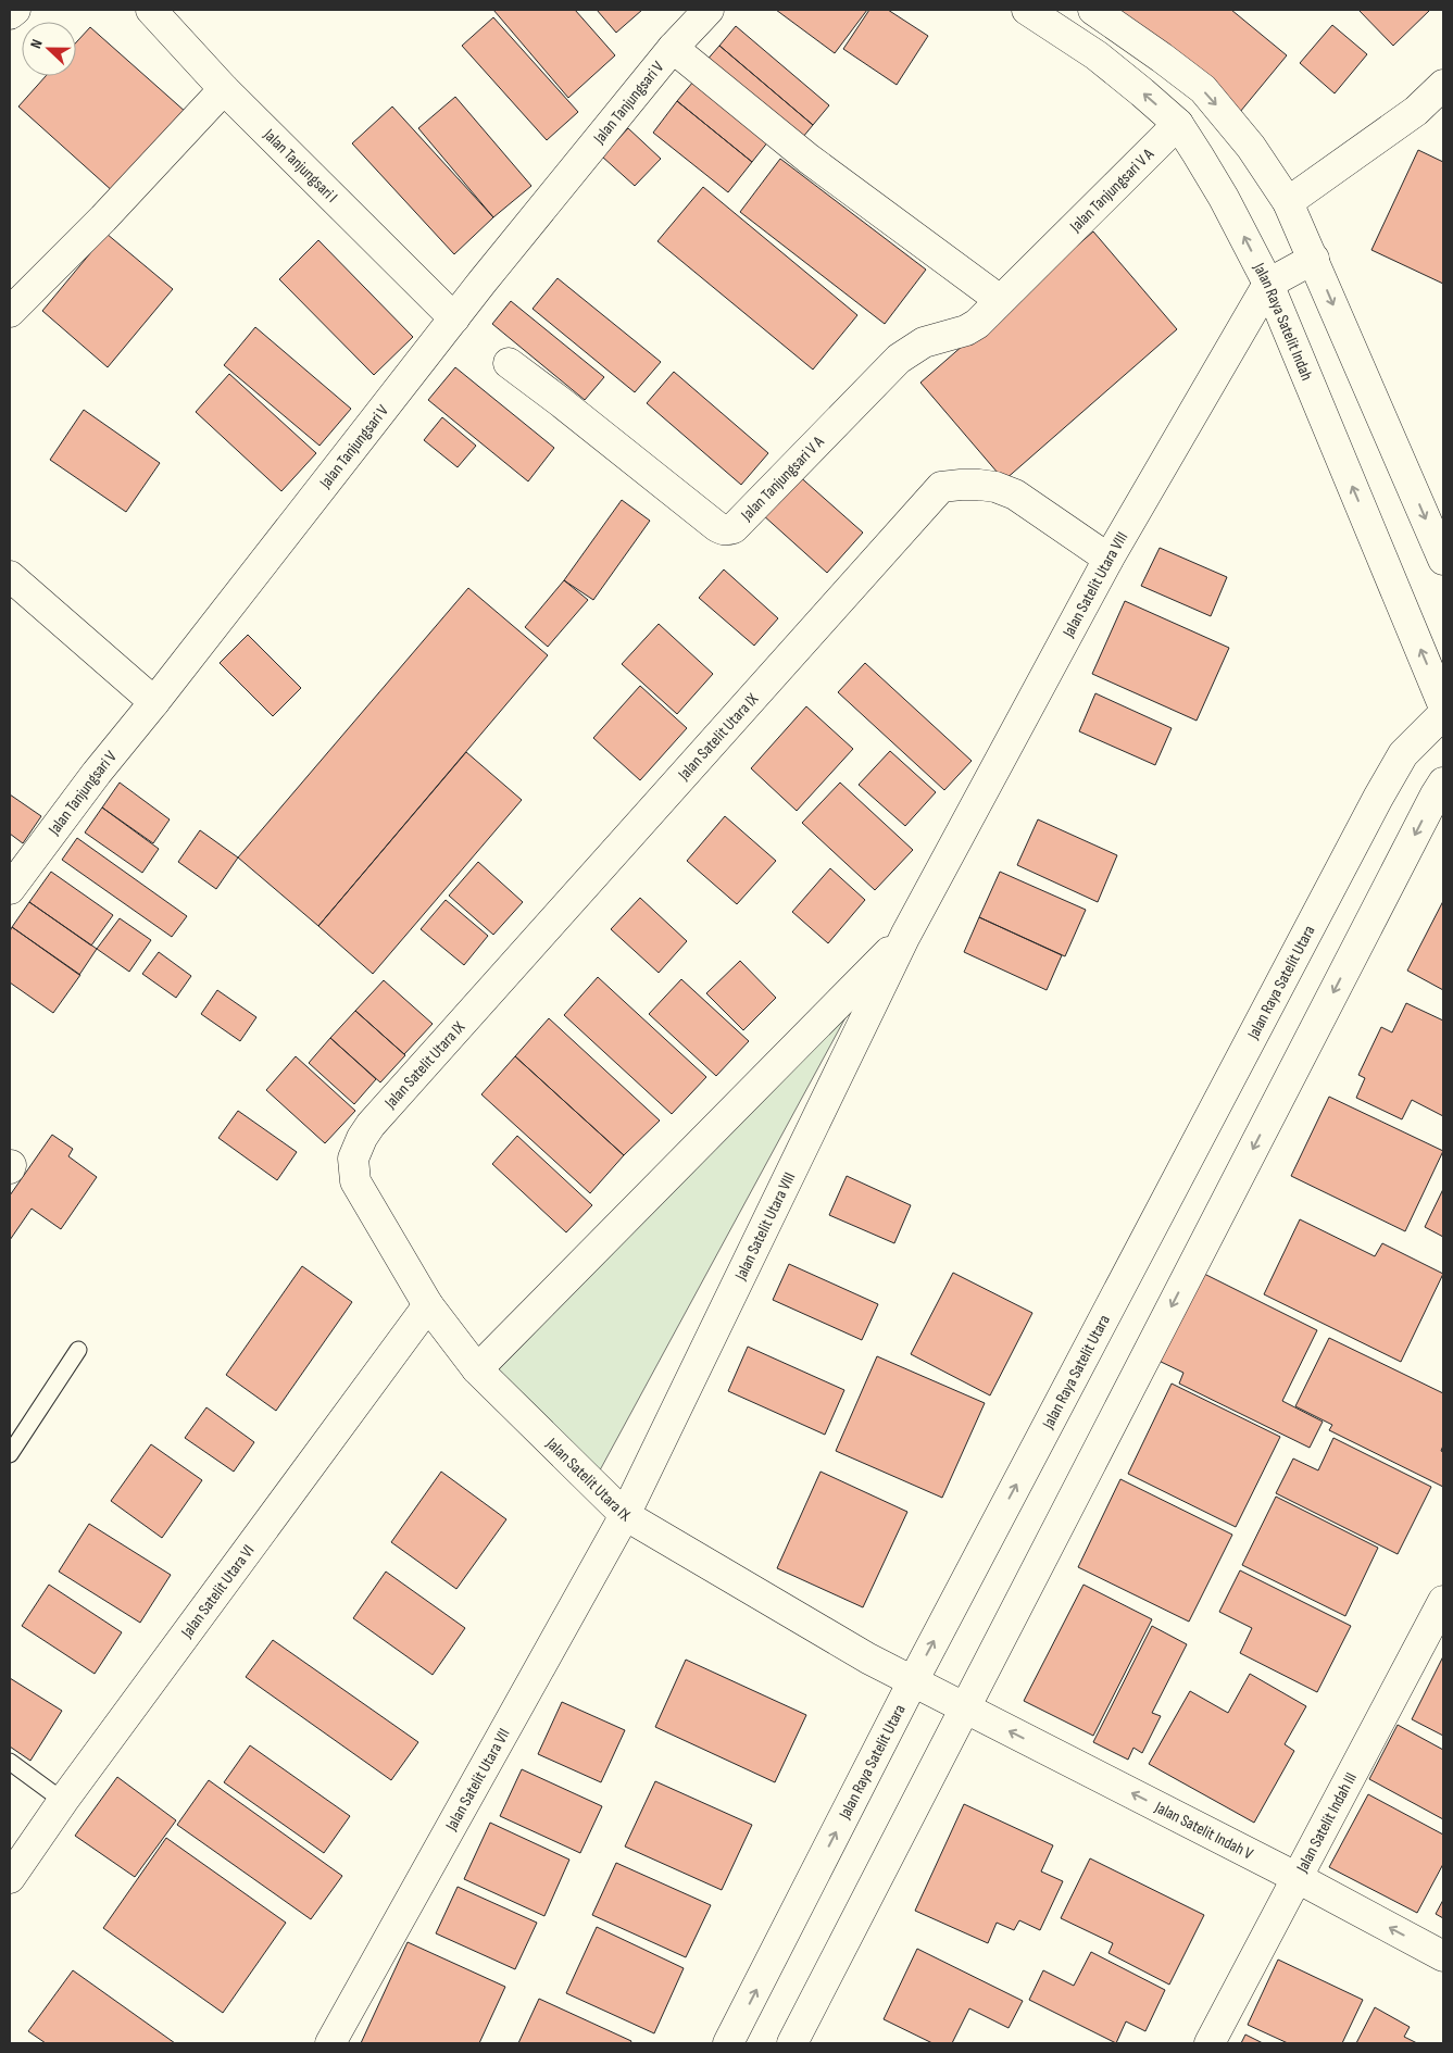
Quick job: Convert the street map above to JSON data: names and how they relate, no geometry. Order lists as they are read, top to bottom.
{
  "streets": {
    "street": [
      "Jalan Tanjungsari V",
      "Jalan Tanjungsari I",
      "Jalan Tanjungsari V A",
      "Jalan Raya Satelit Indah",
      "Jalan Satelit Utara VIII",
      "Jalan Satelit Utara IX",
      "Jalan Raya Satelit Utara",
      "Jalan Satelit Utara VI",
      "Jalan Satelit Utara VII",
      "Jalan Satelit Indah III",
      "Jalan Satelit Indah V"
    ]
  },
  "crossings": [
    ["Jalan Tanjungsari V", "Jalan Tanjungsari I"],
    ["Jalan Tanjungsari V A", "Jalan Raya Satelit Indah"],
    ["Jalan Raya Satelit Indah", "Jalan Satelit Utara VIII"],
    ["Jalan Satelit Utara VIII", "Jalan Satelit Utara IX"],
    ["Jalan Satelit Utara VIII", "Jalan Satelit Utara VII"],
    ["Jalan Satelit Utara IX", "Jalan Raya Satelit Utara"],
    ["Jalan Satelit Utara IX", "Jalan Satelit Utara VI"],
    ["Jalan Satelit Utara IX", "Jalan Satelit Utara VII"],
    ["Jalan Satelit Utara IX", "Jalan Satelit Indah V"],
    ["Jalan Satelit Indah III", "Jalan Satelit Indah V"]
  ],
  "one_way": ["Jalan Satelit Indah V"],
  "north": "left"
}
